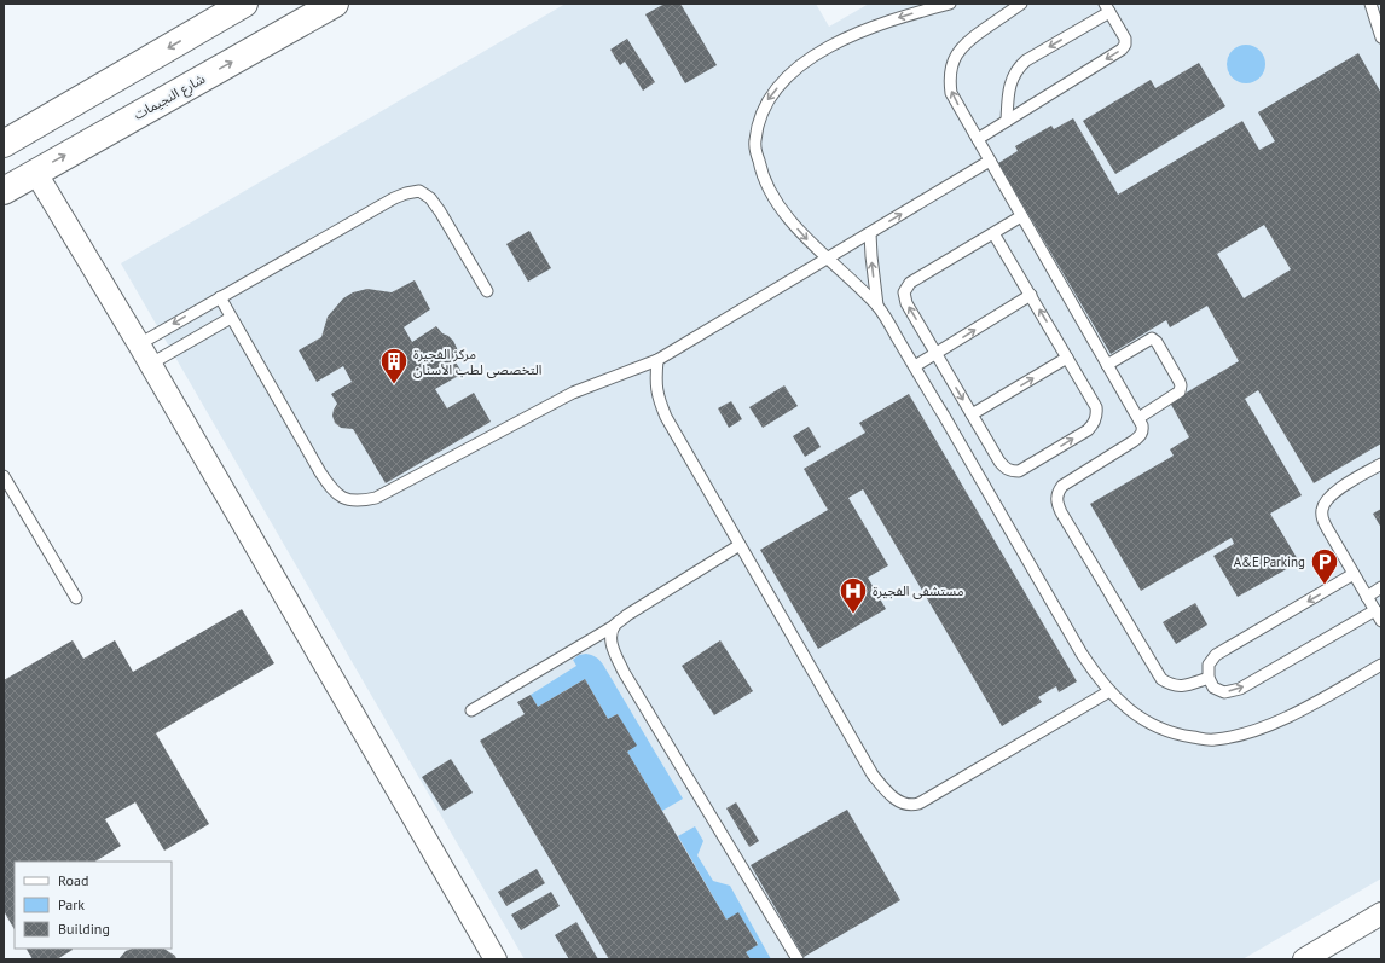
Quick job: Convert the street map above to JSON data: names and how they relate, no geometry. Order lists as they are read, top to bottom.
{
  "streets": {
    "main road": ["شارع النجيمات"]
  },
  "places": {
    "building": ["مركز الفجيرة التخصصى لطب الأسنان"],
    "parking": ["A&E Parking"],
    "hospital": ["مستشفى الفجيرة"]
  },
  "legend": ["Road", "Park", "Building"]
}
